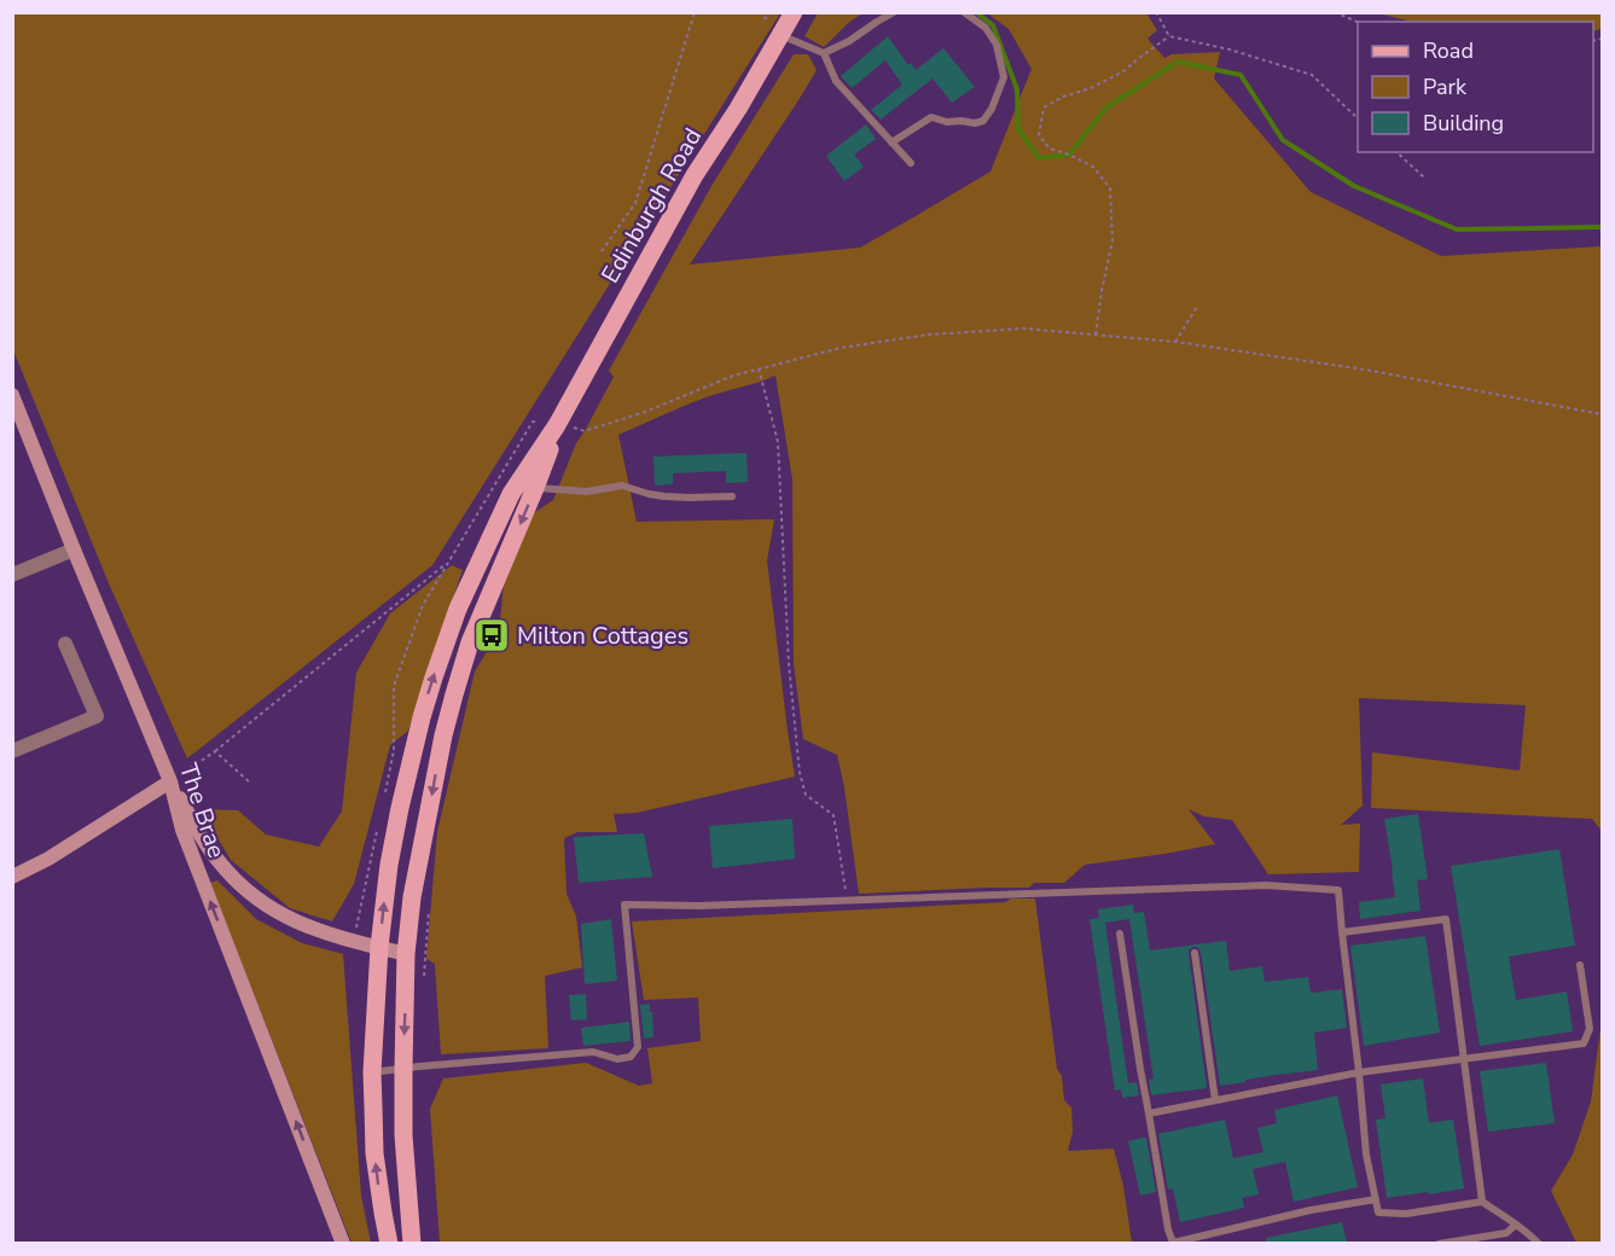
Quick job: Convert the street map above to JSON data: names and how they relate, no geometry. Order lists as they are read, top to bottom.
{
  "streets": {
    "main road": ["Edinburgh Road", "The Brae"]
  },
  "places": {
    "bus stop": ["Milton Cottages"]
  },
  "legend": ["Road", "Park", "Building"]
}
